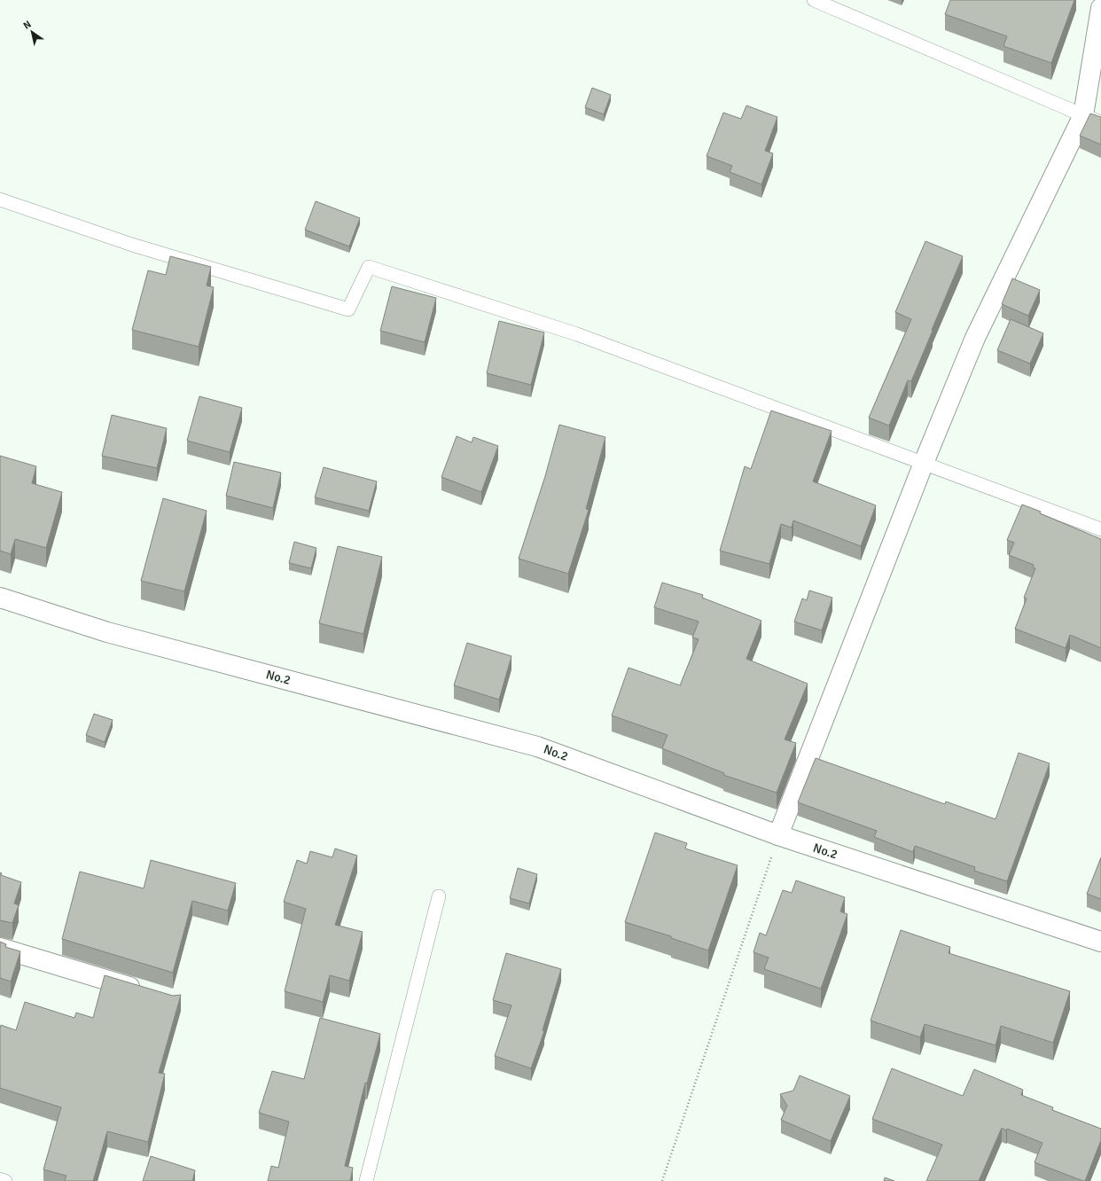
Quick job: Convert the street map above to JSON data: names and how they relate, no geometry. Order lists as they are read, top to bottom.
{
  "streets": {
    "street": ["No.2"]
  },
  "north": "top left"
}
